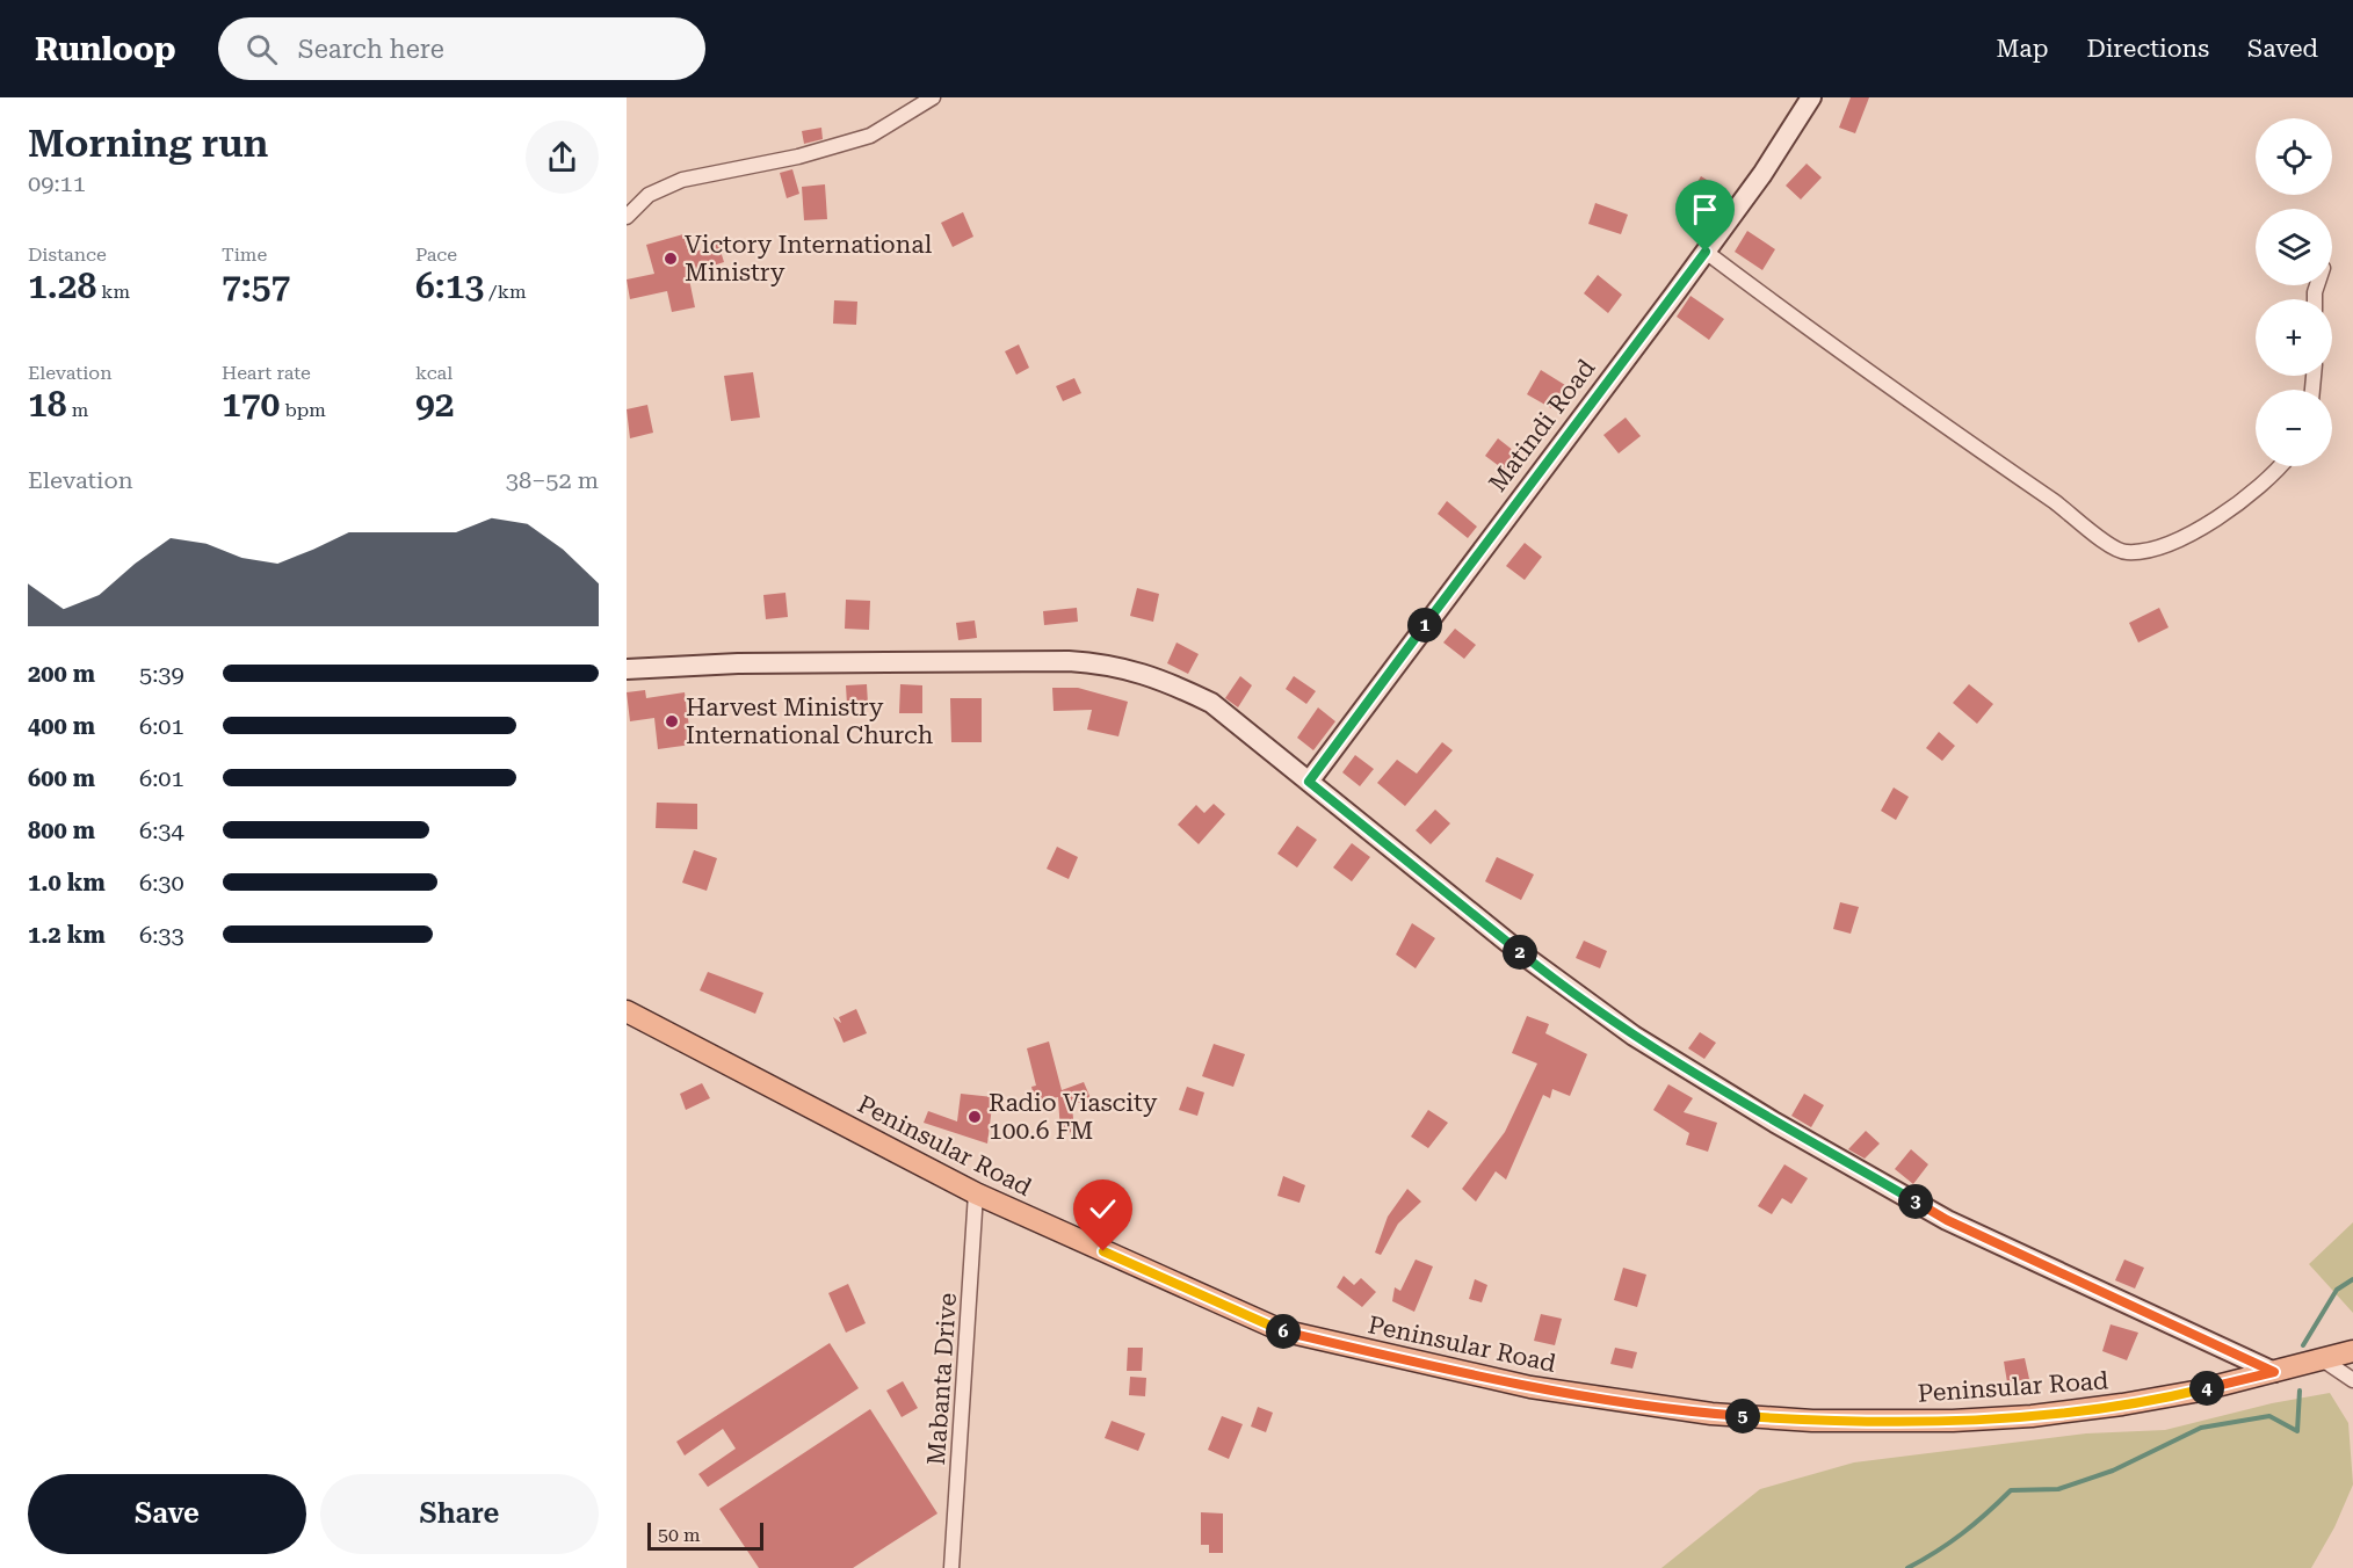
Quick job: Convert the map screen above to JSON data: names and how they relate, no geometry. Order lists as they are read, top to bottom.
{
  "streets": {
    "main road": ["Peninsular Road"],
    "street": ["Matindi Road", "Mabanta Drive"]
  },
  "crossings": [
    ["Peninsular Road", "Mabanta Drive"]
  ],
  "places": ["Victory International Ministry", "Harvest Ministry International Church", "Radio Viascity 100.6 FM"],
  "scale_bar": "50 m",
  "page": {
    "header": "Runloop",
    "search": "Search here",
    "nav": ["Map", "Directions", "Saved"],
    "heading": ["Morning run", "09:11"],
    "map_buttons": ["+", "−"],
    "stats": [
      ["Distance", "1.28 km"],
      ["Time", "7:57"],
      ["Pace", "6:13 /km"],
      ["Elevation", "18 m"],
      ["Heart rate", "170 bpm"],
      ["kcal", "92"]
    ],
    "chart": ["Elevation", "38–52 m"],
    "pins": [
      "1",
      "2",
      "3",
      "6",
      "4",
      "5"
    ],
    "list": [
      {
        "name": "200 m",
        "note": "5:39"
      },
      {
        "name": "400 m",
        "note": "6:01"
      },
      {
        "name": "600 m",
        "note": "6:01"
      },
      {
        "name": "800 m",
        "note": "6:34"
      },
      {
        "name": "1.0 km",
        "note": "6:30"
      },
      {
        "name": "1.2 km",
        "note": "6:33"
      }
    ],
    "buttons": ["Save", "Share"],
    "scale": "50 m"
  }
}
